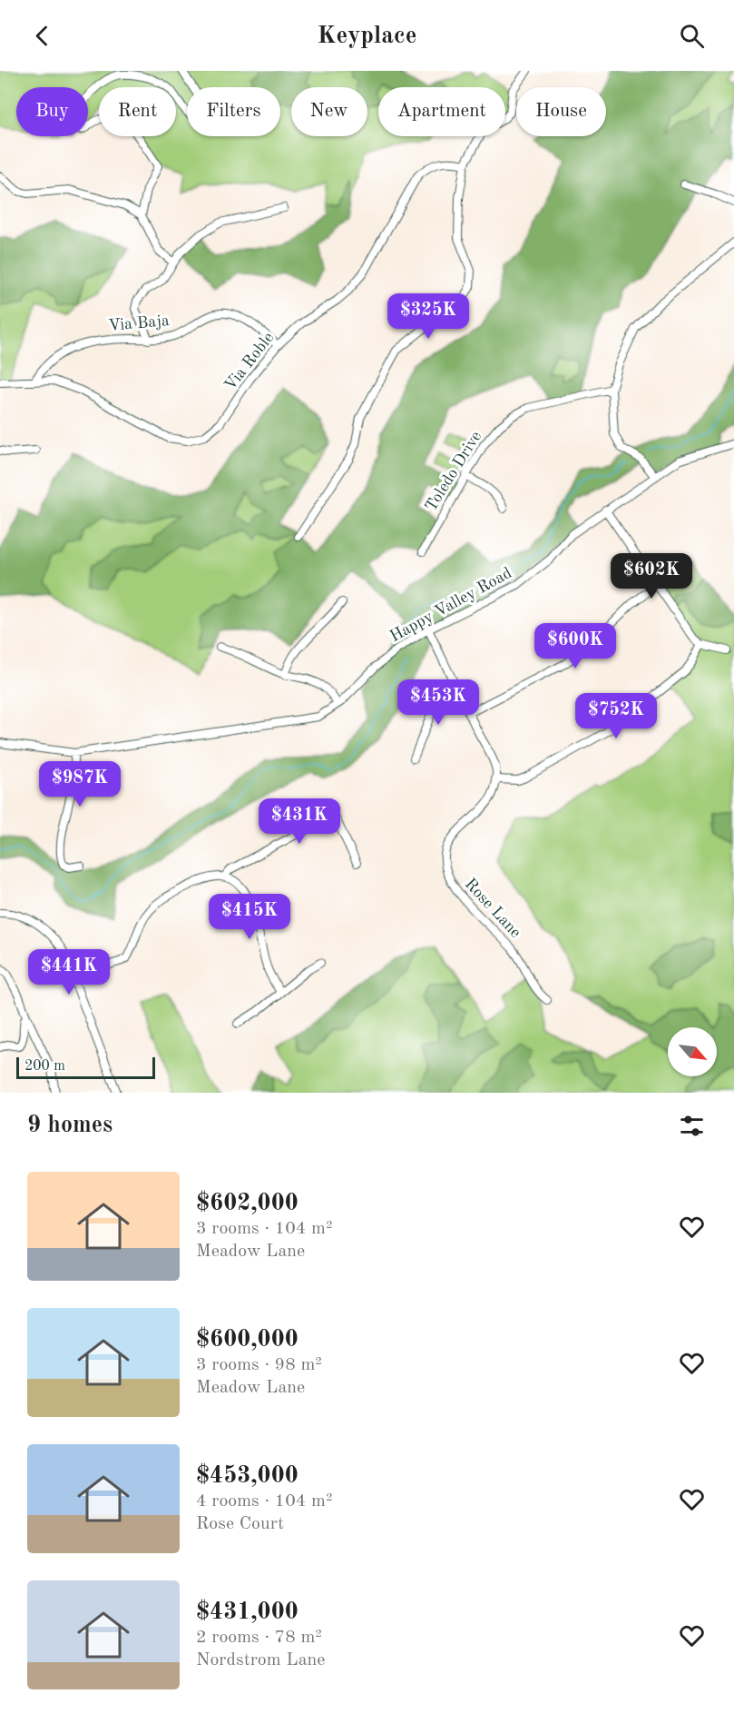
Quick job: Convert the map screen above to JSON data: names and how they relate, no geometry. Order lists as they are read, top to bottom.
{
  "streets": {
    "street": [
      "Via Baja",
      "Via Roble",
      "Toledo Drive",
      "Happy Valley Road",
      "Rose Lane"
    ]
  },
  "crossings": [
    ["Via Baja", "Via Roble"]
  ],
  "scale_bar": "200 m",
  "north": "bottom right",
  "page": {
    "header": "Keyplace",
    "chip": [
      "Buy",
      "Rent",
      "Filters",
      "New",
      "Apartment",
      "House"
    ],
    "price": [
      "$325K",
      "$602K",
      "$600K",
      "$453K",
      "$752K",
      "$987K",
      "$431K",
      "$415K",
      "$441K"
    ],
    "scale": "200 m",
    "heading": "9 homes",
    "list": [
      {
        "name": "$602,000",
        "note": "3 rooms · 104 m² · Meadow Lane"
      },
      {
        "name": "$600,000",
        "note": "3 rooms · 98 m² · Meadow Lane"
      },
      {
        "name": "$453,000",
        "note": "4 rooms · 104 m² · Rose Court"
      },
      {
        "name": "$431,000",
        "note": "2 rooms · 78 m² · Nordstrom Lane"
      }
    ]
  }
}
